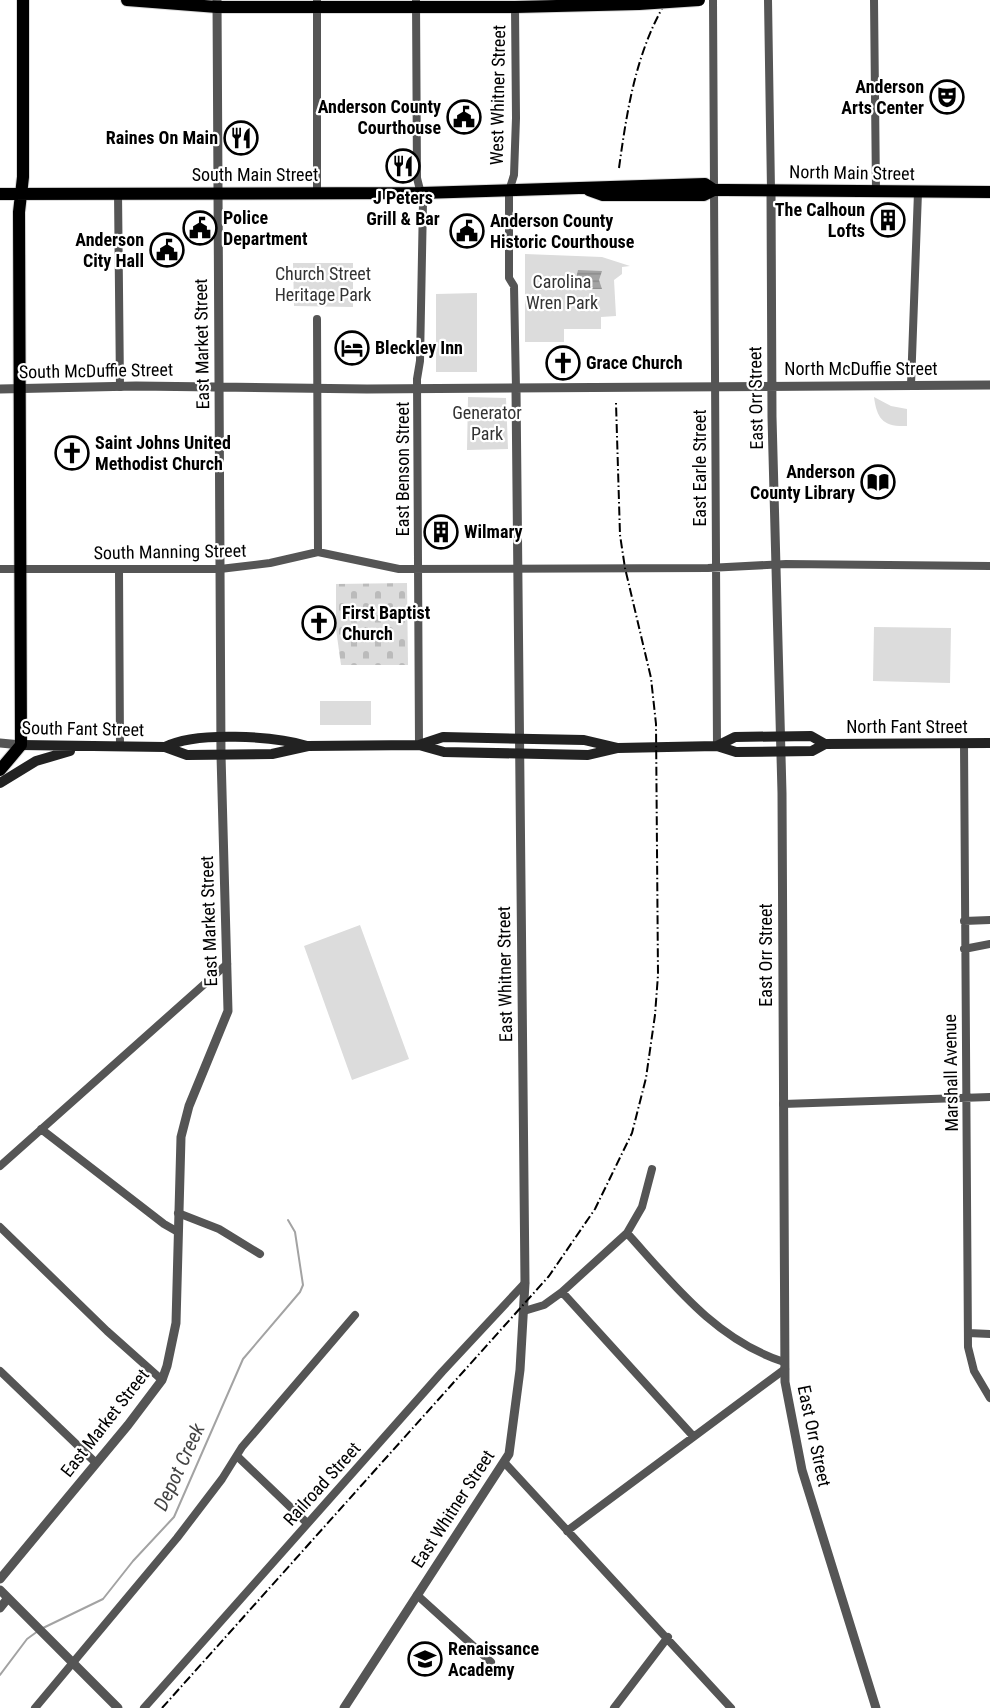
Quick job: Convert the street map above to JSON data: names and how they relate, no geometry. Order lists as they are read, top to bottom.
{
  "streets": {
    "main road": [
      "North Main Street",
      "South Main Street",
      "North Fant Street",
      "South Fant Street"
    ],
    "street": [
      "West Whitner Street",
      "East Market Street",
      "North McDuffie Street",
      "South McDuffie Street",
      "East Orr Street",
      "East Earle Street",
      "East Benson Street",
      "South Manning Street",
      "East Whitner Street",
      "Marshall Avenue",
      "Railroad Street"
    ]
  },
  "crossings": [
    ["West Whitner Street", "North Main Street"],
    ["West Whitner Street", "South Main Street"],
    ["West Whitner Street", "East Whitner Street"],
    ["North Main Street", "South Main Street"],
    ["North Main Street", "East Orr Street"],
    ["North Main Street", "East Earle Street"],
    ["North Main Street", "East Whitner Street"],
    ["South Main Street", "East Market Street"],
    ["South Main Street", "East Benson Street"],
    ["South Main Street", "East Whitner Street"],
    ["East Market Street", "South McDuffie Street"],
    ["East Market Street", "South Manning Street"],
    ["East Market Street", "South Fant Street"],
    ["North McDuffie Street", "South McDuffie Street"],
    ["North McDuffie Street", "East Orr Street"],
    ["North McDuffie Street", "East Earle Street"],
    ["North McDuffie Street", "East Whitner Street"],
    ["South McDuffie Street", "East Benson Street"],
    ["South McDuffie Street", "East Whitner Street"],
    ["East Orr Street", "South Manning Street"],
    ["East Orr Street", "North Fant Street"],
    ["East Earle Street", "South Manning Street"],
    ["East Earle Street", "North Fant Street"],
    ["East Benson Street", "South Manning Street"],
    ["East Benson Street", "South Fant Street"],
    ["South Manning Street", "East Whitner Street"],
    ["North Fant Street", "South Fant Street"],
    ["North Fant Street", "East Whitner Street"],
    ["North Fant Street", "Marshall Avenue"],
    ["South Fant Street", "East Whitner Street"],
    ["East Whitner Street", "Railroad Street"]
  ],
  "water": ["Depot Creek"],
  "parks": ["Church Street Heritage Park", "Carolina Wren Park", "Generator Park"],
  "places": {
    "theatre": ["Anderson Arts Center"],
    "public building": [
      "Anderson County Courthouse",
      "Police Department",
      "Anderson County Historic Courthouse",
      "Anderson City Hall"
    ],
    "restaurant": ["Raines On Main", "J Peters Grill & Bar"],
    "building": ["The Calhoun Lofts", "Wilmary"],
    "hotel": ["Bleckley Inn"],
    "church": ["Grace Church", "Saint Johns United Methodist Church", "First Baptist Church"],
    "library": ["Anderson County Library"],
    "school or university": ["Renaissance Academy"]
  }
}
